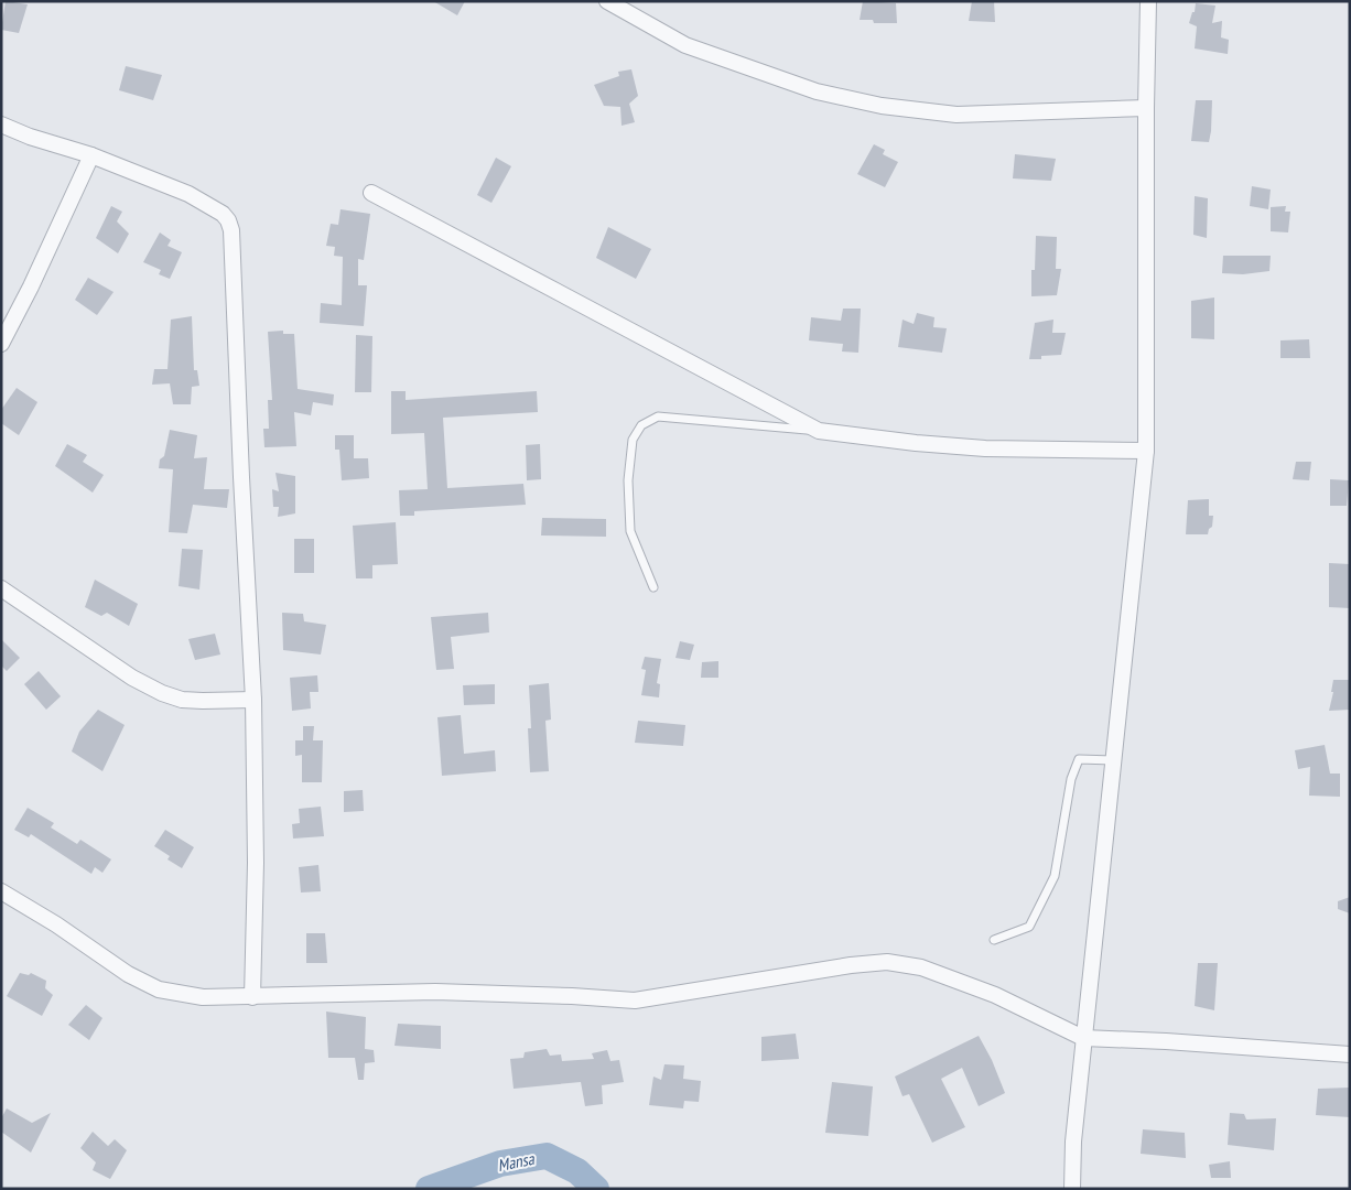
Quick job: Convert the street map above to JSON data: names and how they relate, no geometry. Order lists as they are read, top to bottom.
{
  "water": ["Mansa"]
}
